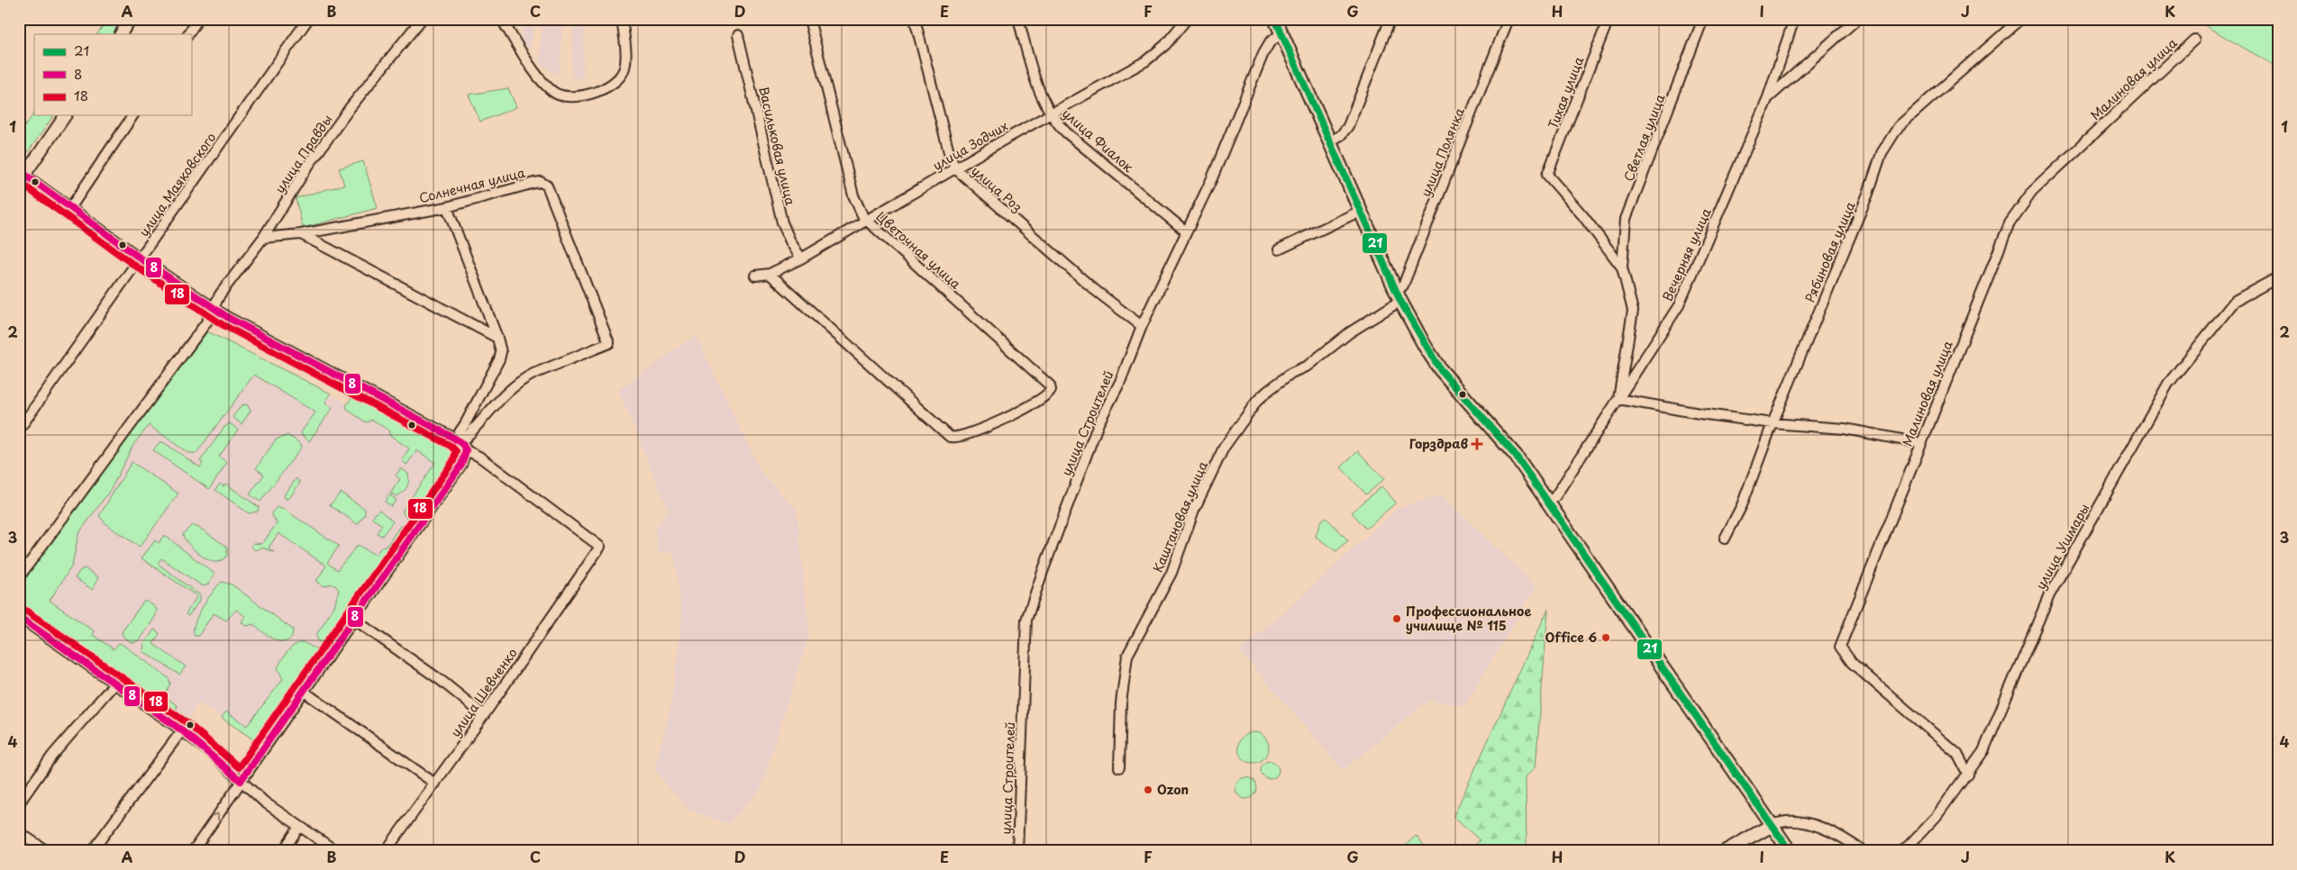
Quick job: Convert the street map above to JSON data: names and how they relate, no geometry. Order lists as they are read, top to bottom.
{
  "streets": {
    "street": [
      "Малиновая улица",
      "Тихая улица",
      "Светлая улица",
      "улица Фиалок",
      "Васильковая улица",
      "улица Зодчих",
      "улица Полянка",
      "улица Правды",
      "улица Маяковского",
      "Солнечная улица",
      "улица Роз",
      "Цветочная улица",
      "Рябиновая улица",
      "Вечерняя улица",
      "улица Строителей",
      "Каштановая улица",
      "улица Ушмары",
      "улица Шевченко"
    ]
  },
  "crossings": [
    ["Малиновая улица", "улица Ушмары"],
    ["Тихая улица", "Светлая улица"],
    ["улица Фиалок", "улица Зодчих"],
    ["улица Фиалок", "улица Строителей"],
    ["Васильковая улица", "улица Зодчих"],
    ["улица Зодчих", "улица Роз"],
    ["улица Зодчих", "Цветочная улица"],
    ["улица Полянка", "Каштановая улица"],
    ["улица Правды", "Солнечная улица"],
    ["Солнечная улица", "улица Шевченко"],
    ["улица Роз", "улица Строителей"]
  ],
  "places": {
    "health": ["Горздрав"],
    "other": ["Профессиональное училище № 115", "Office 6", "Ozon"]
  },
  "lines": ["transit line 21", "transit line 8", "transit line 18"],
  "legend": ["21", "8", "18"],
  "grid": {
    "columns": [
      "A",
      "B",
      "C",
      "D",
      "E",
      "F",
      "G",
      "H",
      "I",
      "J",
      "K"
    ],
    "rows": [
      "1",
      "2",
      "3",
      "4"
    ]
  }
}
